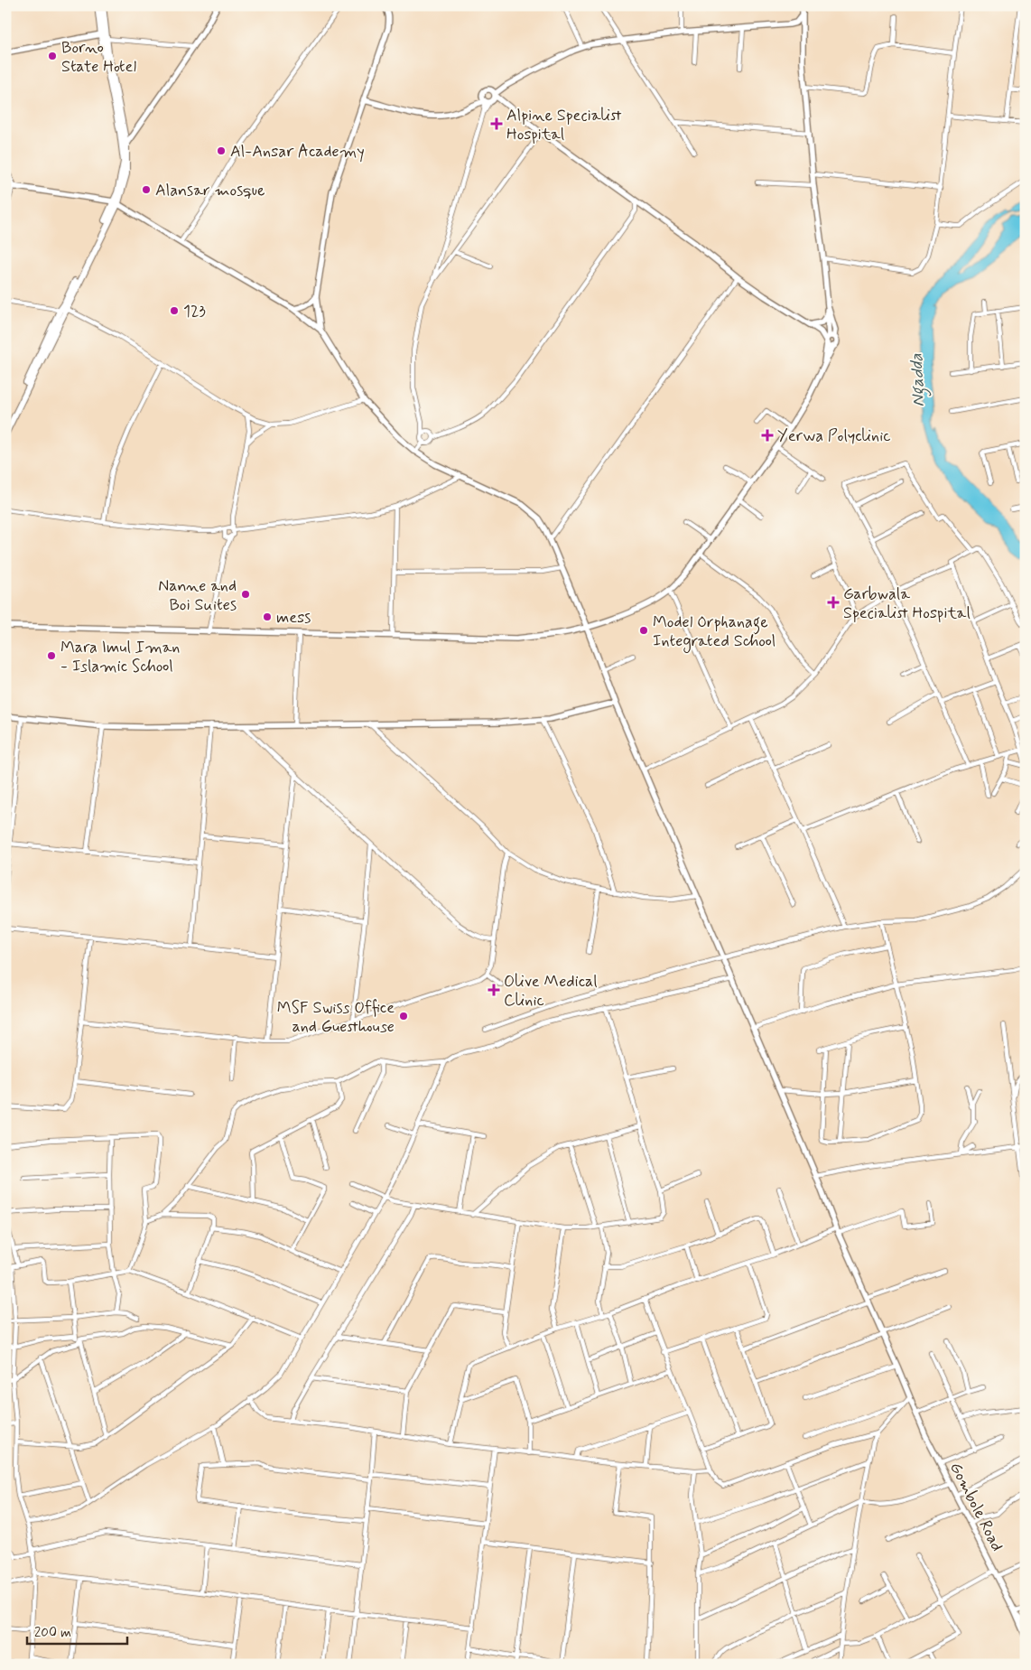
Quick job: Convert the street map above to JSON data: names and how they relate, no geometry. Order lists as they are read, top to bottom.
{
  "streets": {
    "street": ["Gombole Road"]
  },
  "water": ["Ngadda"],
  "places": {
    "other": [
      "Borno State Hotel",
      "Al-Ansar Academy",
      "Alansar mosque",
      "123",
      "Nanne and Boi Suites",
      "mess",
      "Model Orphanage Integrated School",
      "Mara Imul Iman - Islamic School",
      "MSF Swiss Office and Guesthouse"
    ],
    "health": [
      "Alpine Specialist Hospital",
      "Yerwa Polyclinic",
      "Garbwala Specialist Hospital",
      "Olive Medical Clinic"
    ]
  },
  "scale_bar": "200 m"
}
